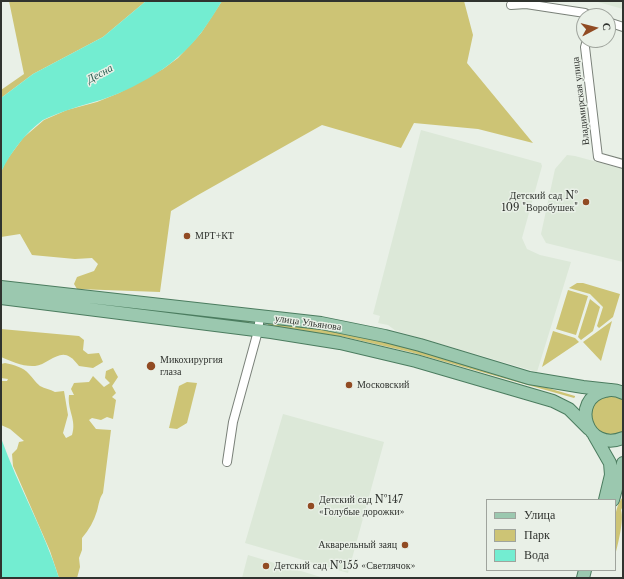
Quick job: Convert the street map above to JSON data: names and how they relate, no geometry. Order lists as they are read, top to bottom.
{
  "streets": {
    "main road": ["улица Ульянова"],
    "street": ["Владимирская улица"]
  },
  "water": ["Десна"],
  "places": [
    "Детский сад № 109 \"Воробушек\"",
    "МРТ+КТ",
    "Микохирургия глаза",
    "Московский",
    "Детский сад №147 «Голубые дорожки»",
    "Акварельный заяц",
    "Детский сад №155 «Светлячок»"
  ],
  "legend": ["Улица", "Парк", "Вода"],
  "north": "right"
}
